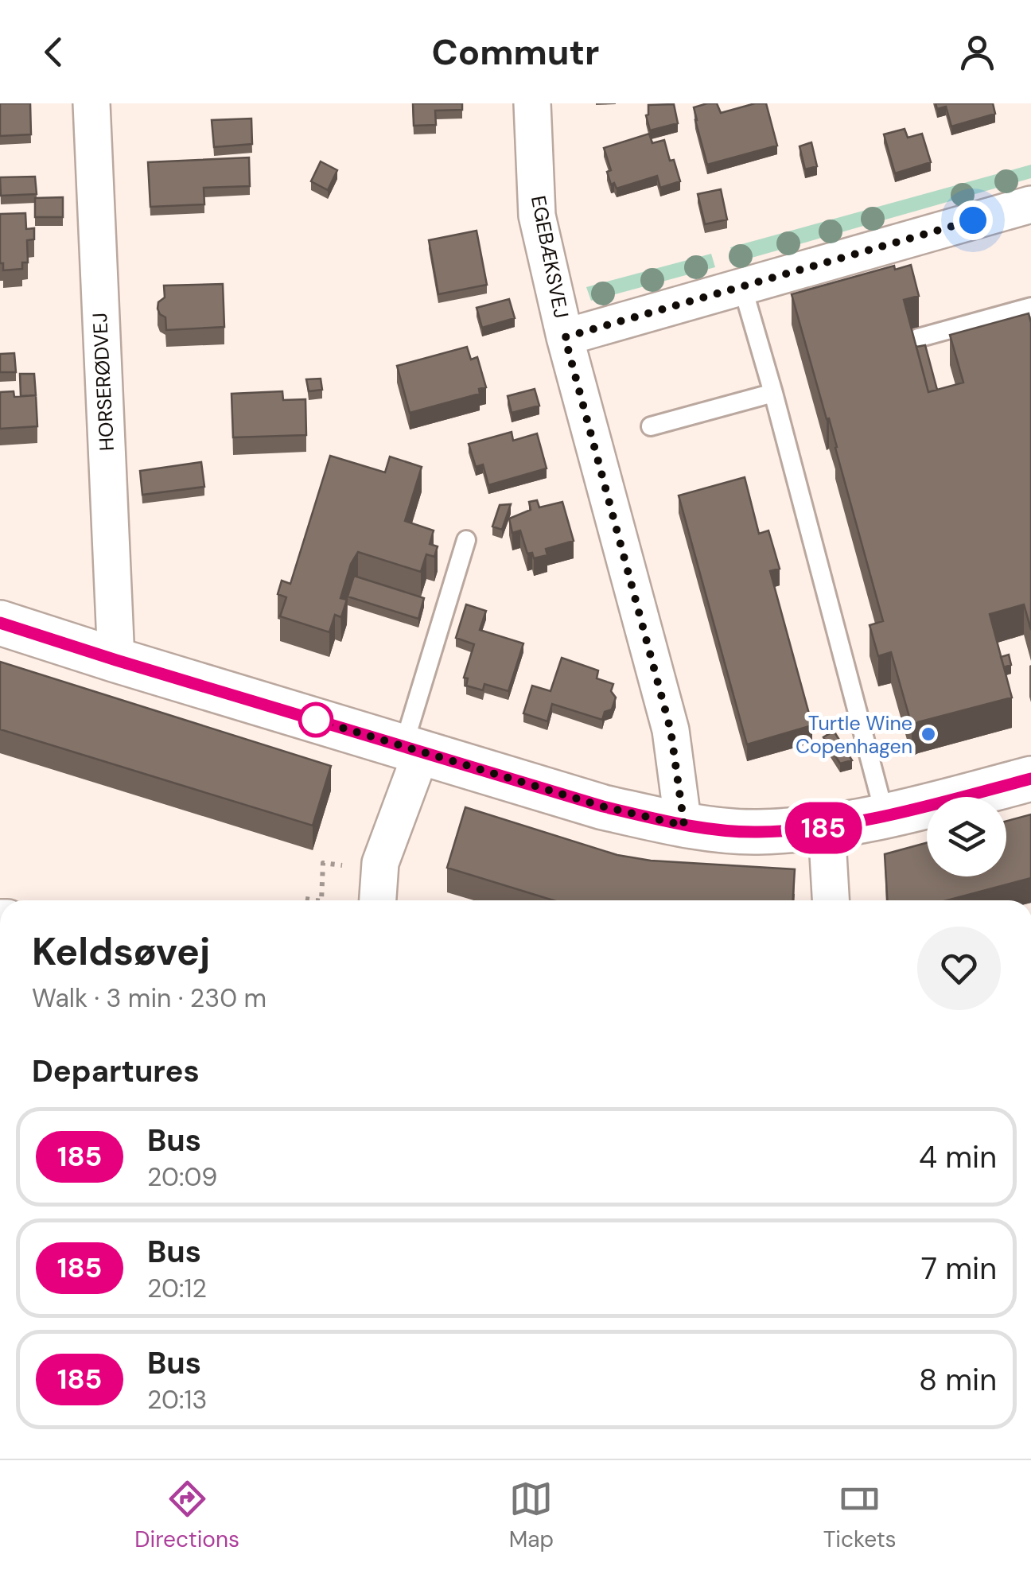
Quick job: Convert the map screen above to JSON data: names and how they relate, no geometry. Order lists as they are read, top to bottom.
{
  "streets": {
    "street": ["EGEBÆKSVEJ", "HORSERØDVEJ"]
  },
  "places": ["Turtle Wine Copenhagen"],
  "lines": ["bus line 185"],
  "page": {
    "header": "Commutr",
    "on_map": "185",
    "heading": [
      ["Keldsøvej", "Walk · 3 min · 230 m"],
      "Departures"
    ],
    "list": [
      {
        "mark": "185",
        "name": "Bus",
        "note": "20:09",
        "value": "4 min"
      },
      {
        "mark": "185",
        "name": "Bus",
        "note": "20:12",
        "value": "7 min"
      },
      {
        "mark": "185",
        "name": "Bus",
        "note": "20:13",
        "value": "8 min"
      }
    ],
    "tabs": ["Directions", "Map", "Tickets"]
  }
}
